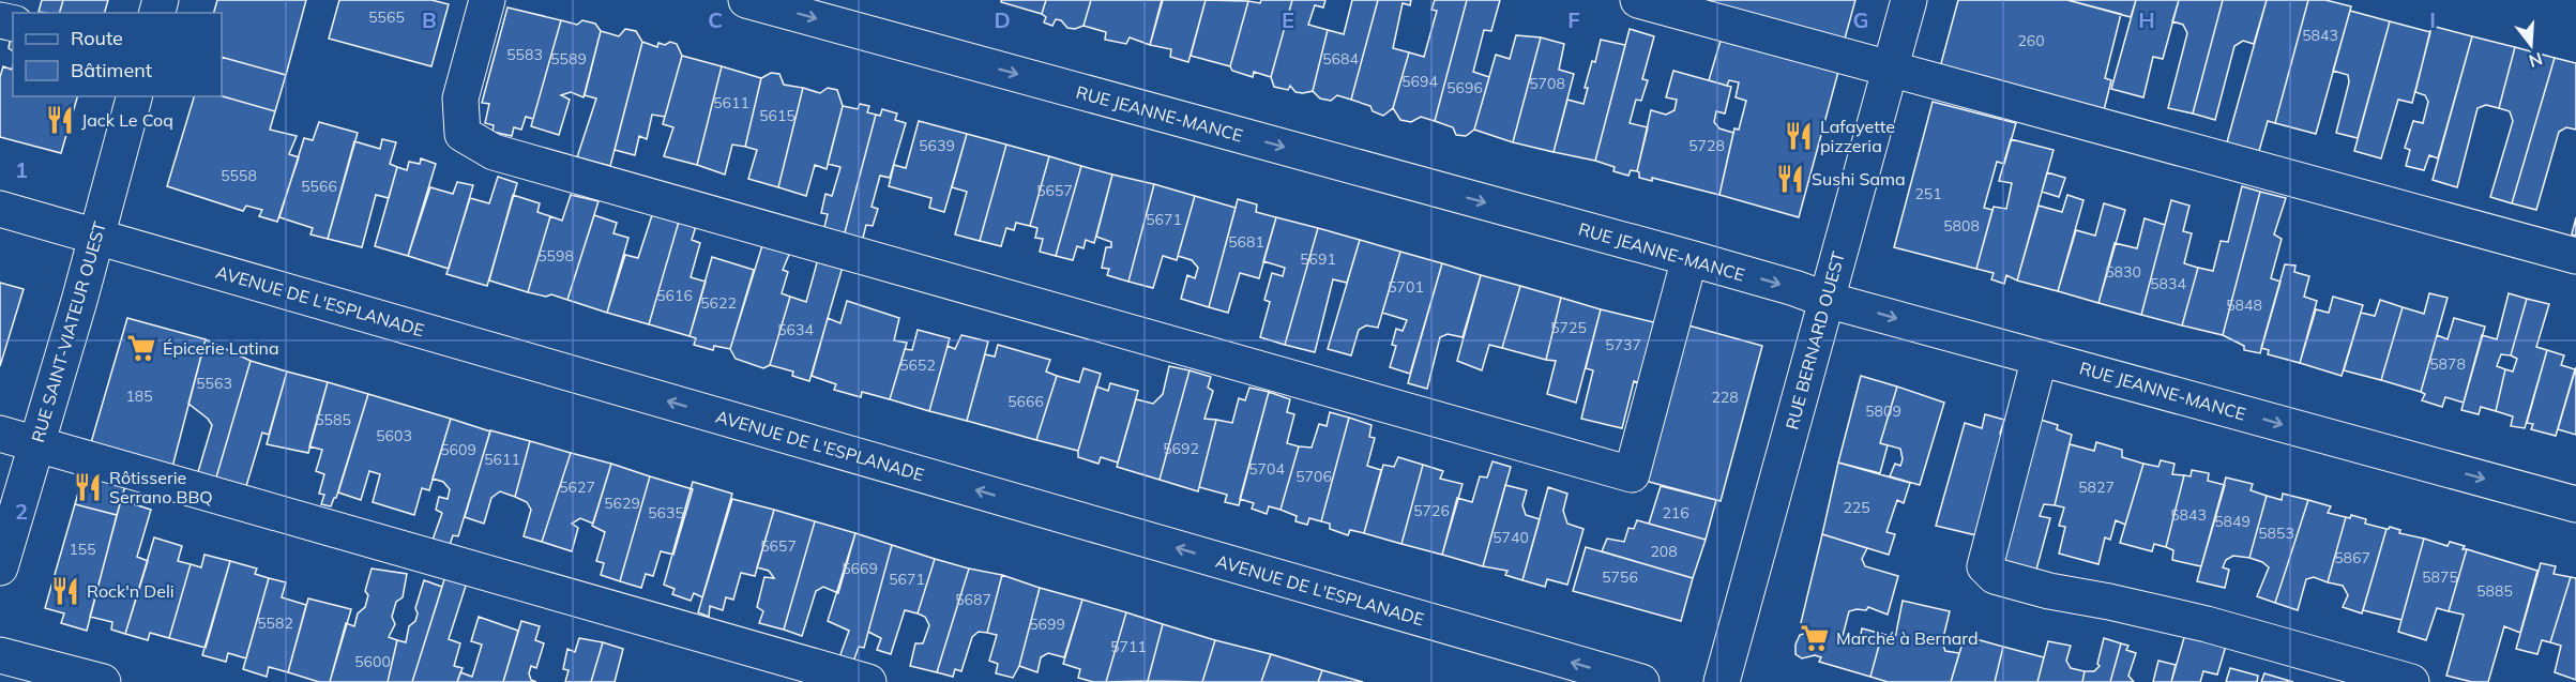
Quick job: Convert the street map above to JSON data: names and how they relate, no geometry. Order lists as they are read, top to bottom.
{
  "streets": {
    "street": [
      "RUE JEANNE-MANCE",
      "AVENUE DE L'ESPLANADE",
      "RUE SAINT-VIATEUR OUEST",
      "RUE BERNARD OUEST"
    ]
  },
  "crossings": [
    ["RUE JEANNE-MANCE", "RUE BERNARD OUEST"],
    ["AVENUE DE L'ESPLANADE", "RUE SAINT-VIATEUR OUEST"]
  ],
  "places": {
    "restaurant": [
      "Jack Le Coq",
      "Lafayette pizzeria",
      "Sushi Sama",
      "Rôtisserie Serrano BBQ",
      "Rock'n Deli"
    ],
    "supermarket": ["Épicerie Latina", "Marché à Bernard"]
  },
  "house_numbers": [
    "5565",
    "5843",
    "260",
    "5583",
    "5589",
    "5684",
    "5694",
    "5708",
    "5696",
    "5611",
    "5615",
    "5639",
    "5728",
    "5558",
    "5566",
    "5657",
    "251",
    "5671",
    "5808",
    "5681",
    "5598",
    "5691",
    "5830",
    "5834",
    "5701",
    "5616",
    "5622",
    "5848",
    "5725",
    "5634",
    "5737",
    "5878",
    "5652",
    "5563",
    "185",
    "228",
    "5666",
    "5809",
    "5585",
    "5603",
    "5692",
    "5609",
    "5611",
    "5704",
    "5706",
    "5627",
    "5827",
    "5629",
    "225",
    "5726",
    "5635",
    "216",
    "5843",
    "5849",
    "5853",
    "5740",
    "5657",
    "155",
    "208",
    "5867",
    "5669",
    "5756",
    "5875",
    "5671",
    "5885",
    "5687",
    "5582",
    "5699",
    "5711",
    "5600"
  ],
  "legend": ["Route", "Bâtiment"],
  "north": "bottom",
  "grid": {
    "columns": [
      "B",
      "C",
      "D",
      "E",
      "F",
      "G",
      "H",
      "I"
    ],
    "rows": ["1", "2"]
  }
}
